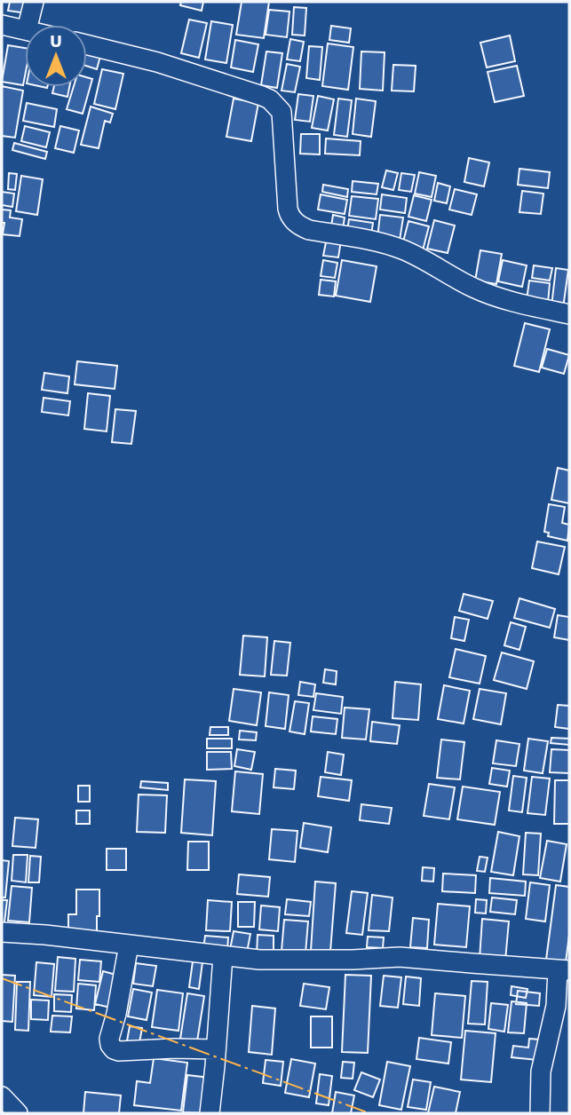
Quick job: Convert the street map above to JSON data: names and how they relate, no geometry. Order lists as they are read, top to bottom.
{
  "north": "top"
}
